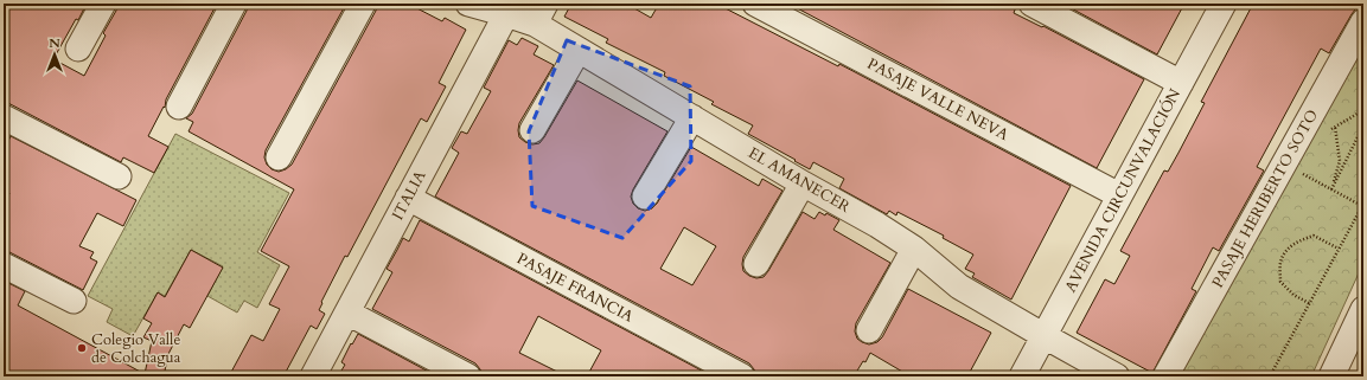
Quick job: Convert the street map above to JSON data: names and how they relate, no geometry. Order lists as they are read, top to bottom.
{
  "streets": {
    "street": [
      "PASAJE VALLE NEVA",
      "EL AMANECER",
      "AVENIDA CIRCUNVALACIÓN",
      "ITALIA",
      "PASAJE HERIBERTO SOTO",
      "PASAJE FRANCIA"
    ]
  },
  "crossings": [
    ["PASAJE VALLE NEVA", "AVENIDA CIRCUNVALACIÓN"],
    ["EL AMANECER", "AVENIDA CIRCUNVALACIÓN"],
    ["EL AMANECER", "ITALIA"],
    ["ITALIA", "PASAJE FRANCIA"]
  ],
  "places": ["Colegio Valle de Colchagua"],
  "north": "top"
}
